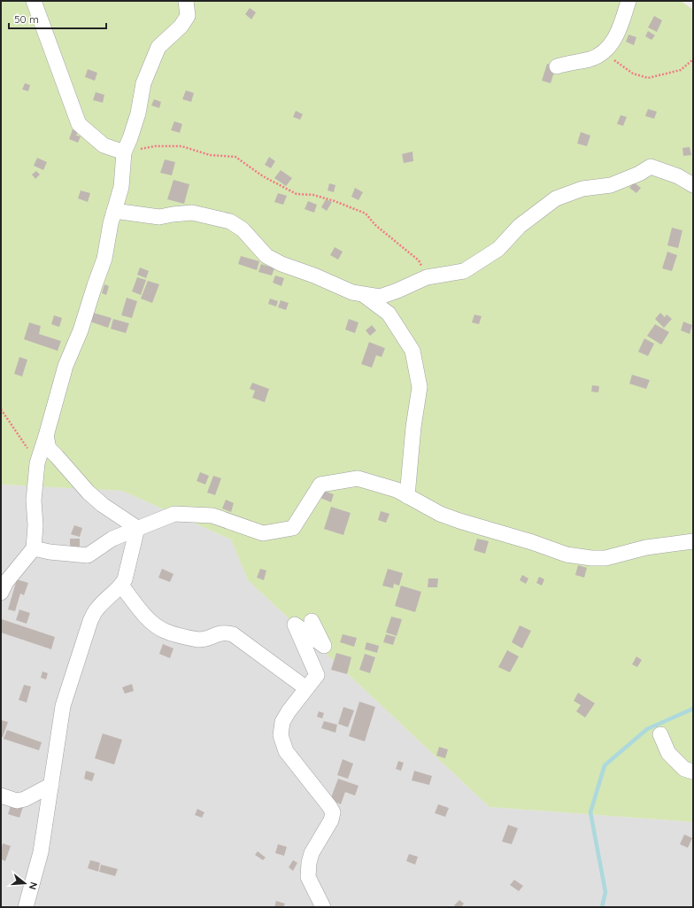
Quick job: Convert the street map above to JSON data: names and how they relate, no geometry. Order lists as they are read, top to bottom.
{
  "scale_bar": "50 m",
  "north": "right"
}
